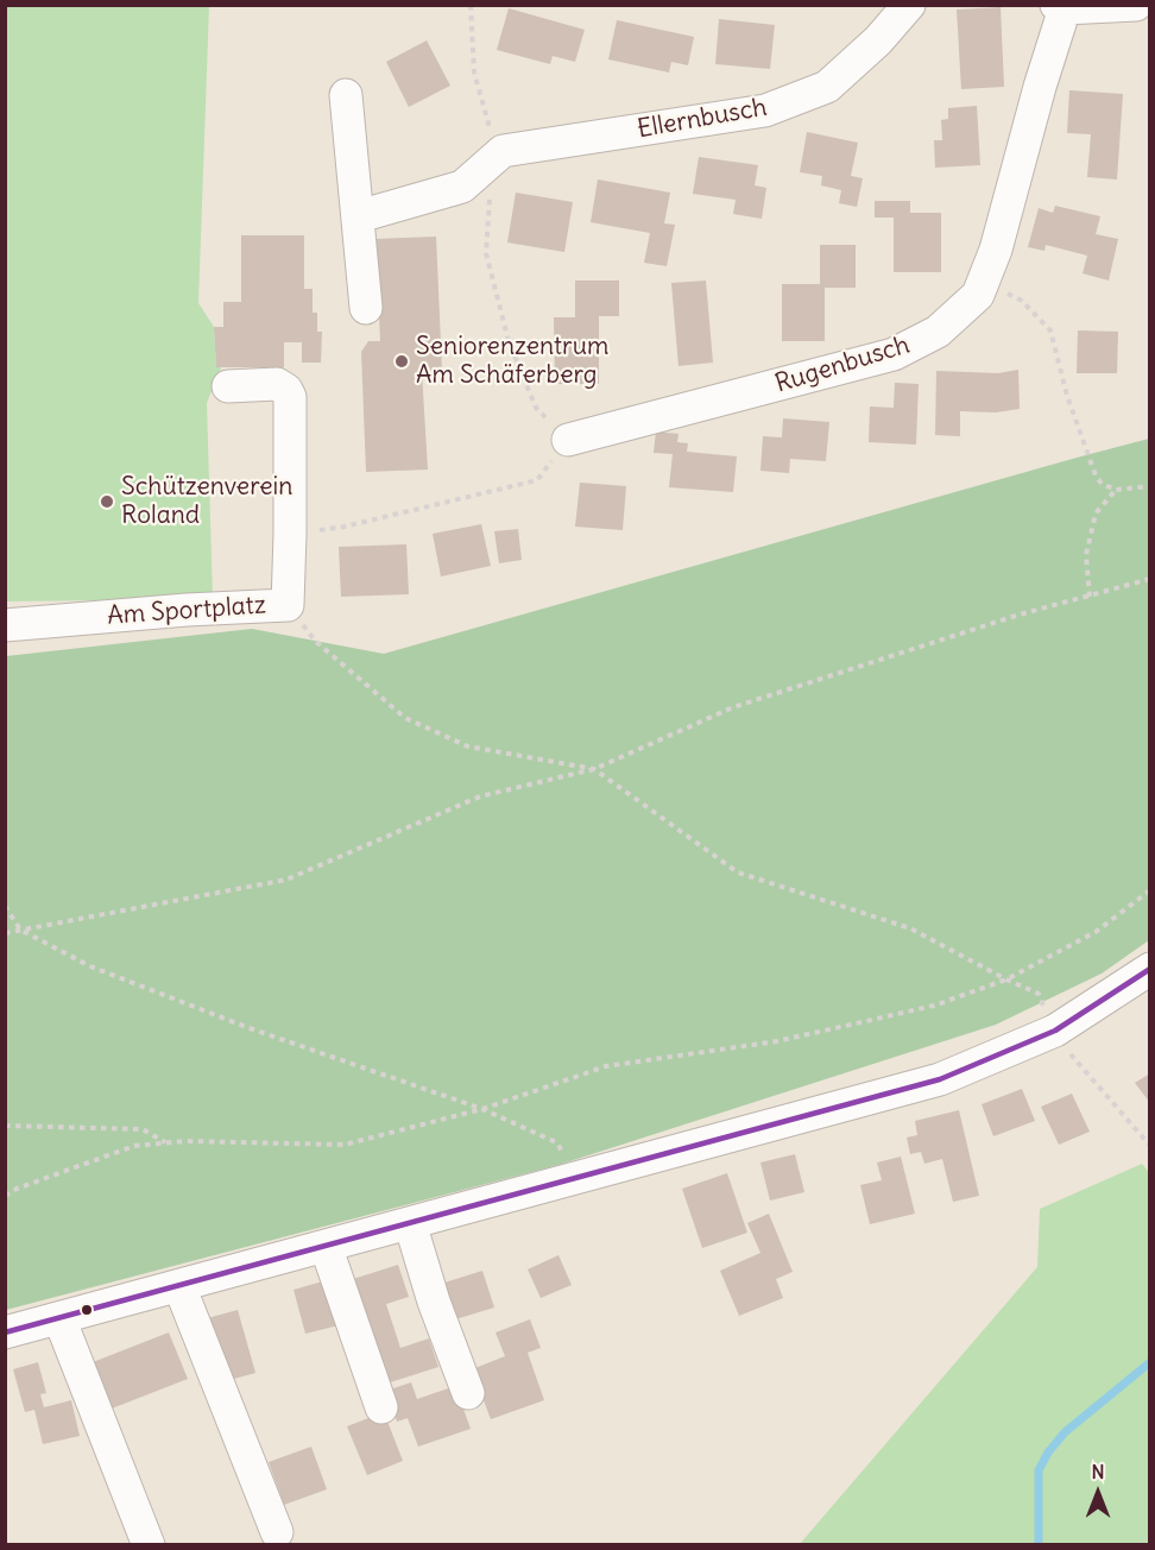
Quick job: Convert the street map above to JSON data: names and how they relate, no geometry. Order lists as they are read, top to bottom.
{
  "streets": {
    "street": ["Ellernbusch", "Rugenbusch", "Am Sportplatz"]
  },
  "places": ["Seniorenzentrum Am Schäferberg", "Schützenverein Roland"],
  "north": "top"
}
